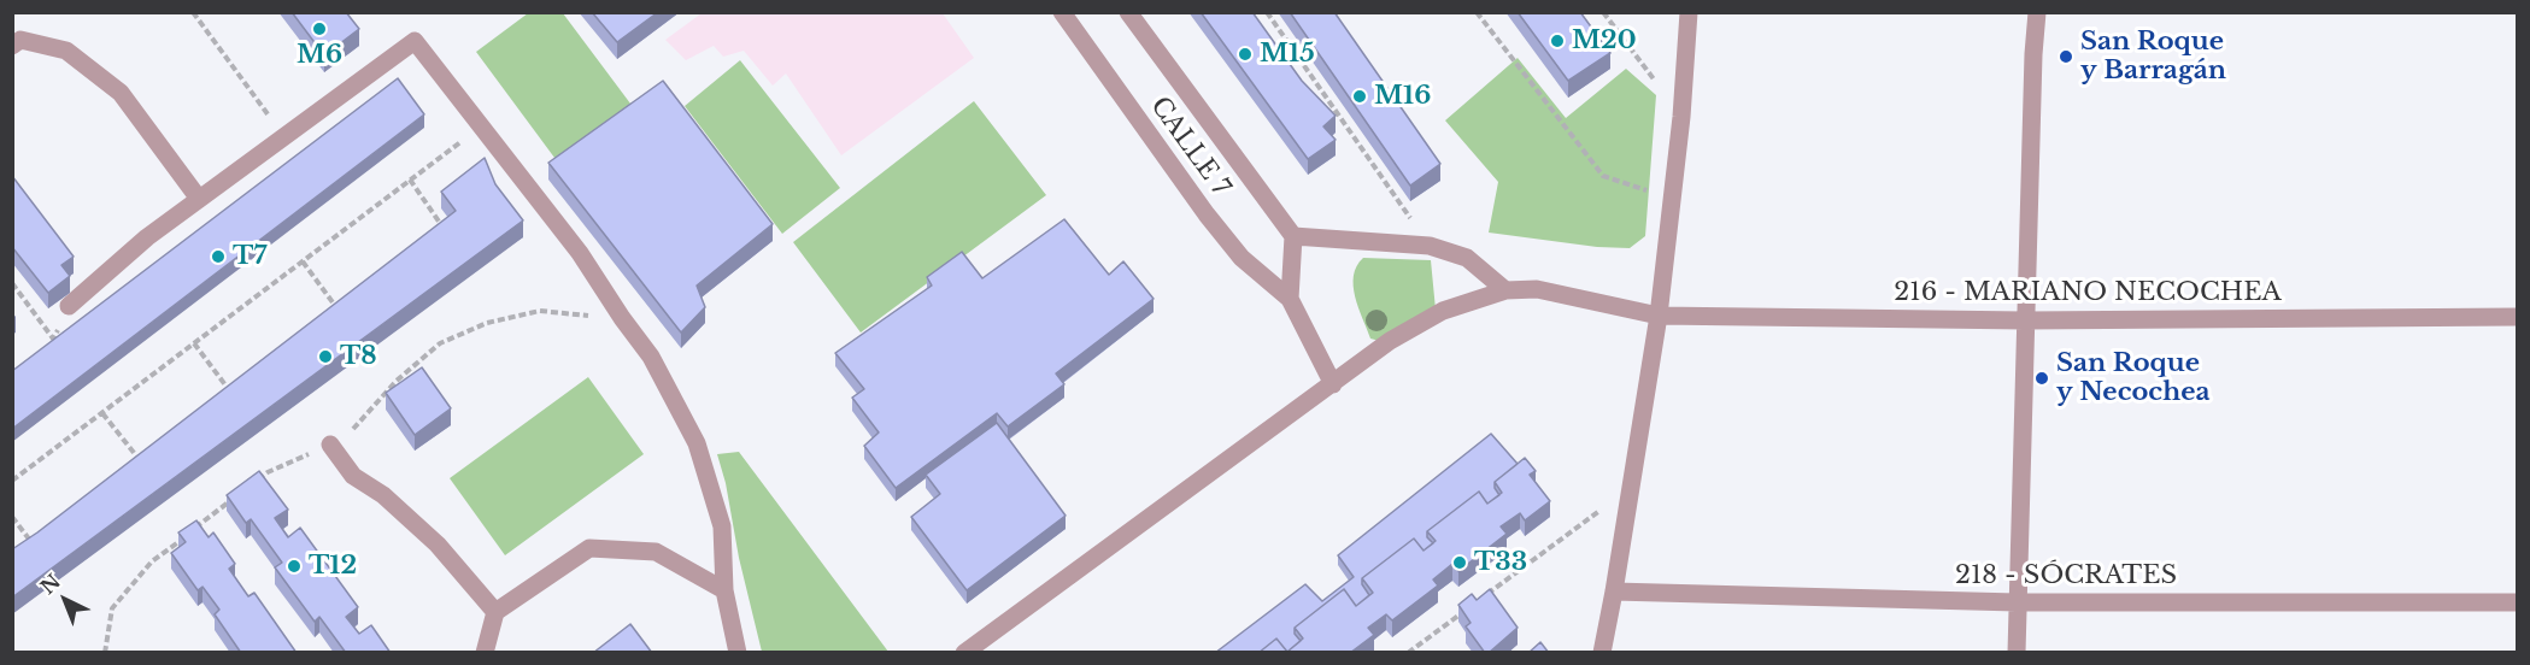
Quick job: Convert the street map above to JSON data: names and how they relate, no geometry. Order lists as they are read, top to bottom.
{
  "streets": {
    "street": ["CALLE 7", "216 - MARIANO NECOCHEA", "218 - SÓCRATES"]
  },
  "crossings": [
    ["CALLE 7", "216 - MARIANO NECOCHEA"]
  ],
  "places": [
    "M6",
    "M20",
    "M15",
    "San Roque y Barragán",
    "M16",
    "T7",
    "T8",
    "San Roque y Necochea",
    "T33",
    "T12"
  ],
  "north": "top left"
}
